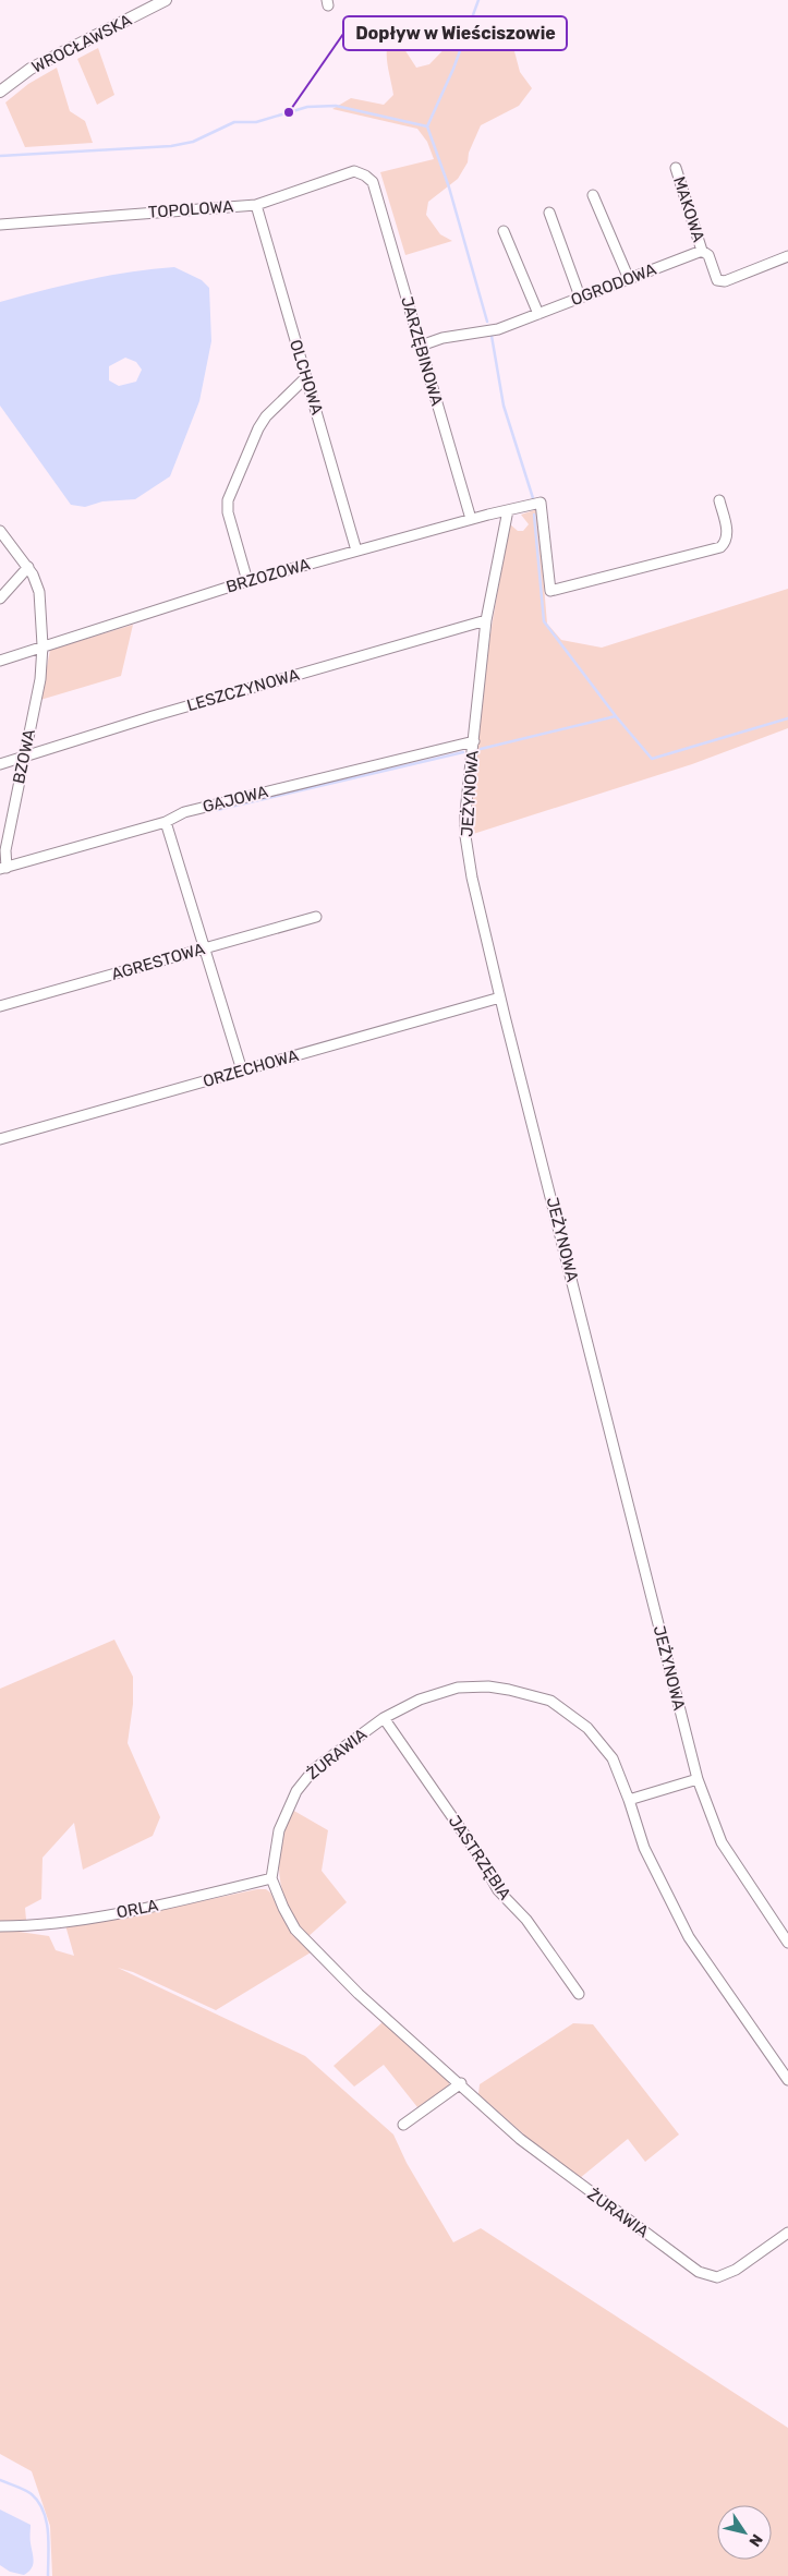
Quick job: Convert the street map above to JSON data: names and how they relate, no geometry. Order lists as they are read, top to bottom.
{
  "streets": {
    "street": [
      "WROCŁAWSKA",
      "TOPOLOWA",
      "MAKOWA",
      "OGRODOWA",
      "JARZĘBINOWA",
      "OLCHOWA",
      "BRZOZOWA",
      "LESZCZYNOWA",
      "BZOWA",
      "JEŻYNOWA",
      "GAJOWA",
      "AGRESTOWA",
      "ORZECHOWA",
      "ŻURAWIA",
      "JASTRZĘBIA",
      "ORLA"
    ]
  },
  "crossings": [
    ["TOPOLOWA", "JARZĘBINOWA"],
    ["TOPOLOWA", "OLCHOWA"],
    ["MAKOWA", "OGRODOWA"],
    ["OGRODOWA", "JARZĘBINOWA"],
    ["JARZĘBINOWA", "BRZOZOWA"],
    ["OLCHOWA", "BRZOZOWA"],
    ["BRZOZOWA", "BZOWA"],
    ["BRZOZOWA", "JEŻYNOWA"],
    ["LESZCZYNOWA", "BZOWA"],
    ["LESZCZYNOWA", "JEŻYNOWA"],
    ["BZOWA", "GAJOWA"],
    ["JEŻYNOWA", "GAJOWA"],
    ["JEŻYNOWA", "ORZECHOWA"],
    ["ŻURAWIA", "JASTRZĘBIA"],
    ["ŻURAWIA", "ORLA"]
  ],
  "places": ["Dopływ w Wieściszowie"],
  "north": "bottom right"
}
